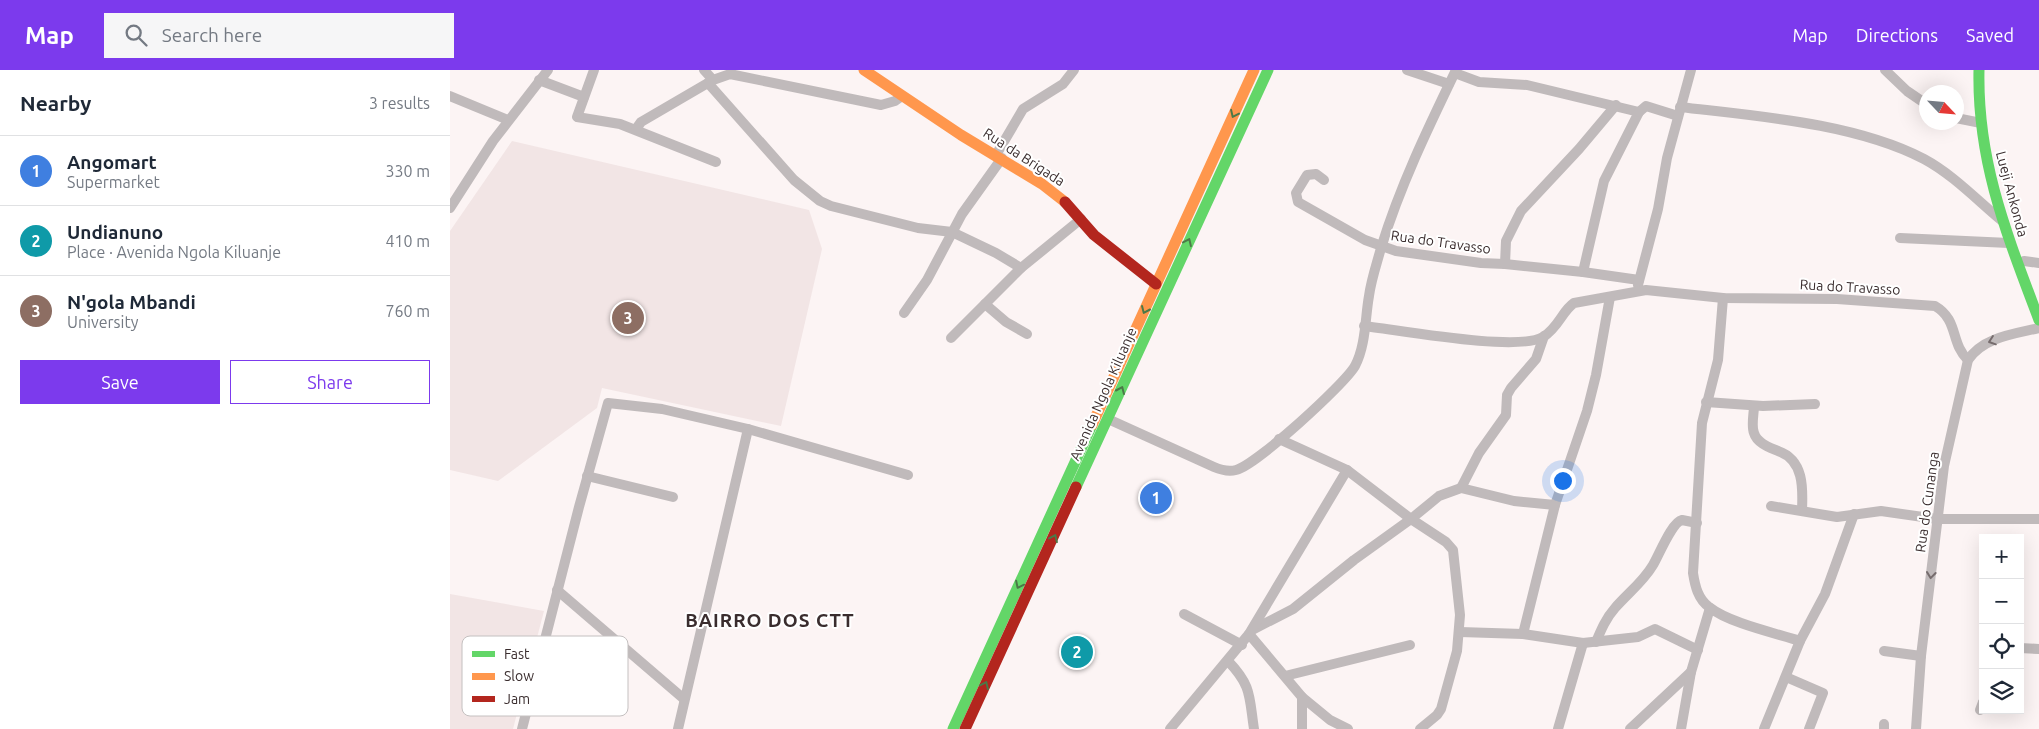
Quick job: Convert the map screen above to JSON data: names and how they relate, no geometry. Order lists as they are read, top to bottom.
{
  "streets": {
    "main road": ["Rua da Brigada", "Lueji Ankonda", "Avenida Ngola Kiluanje"],
    "street": ["Rua do Travasso", "Rua do Cunanga"]
  },
  "crossings": [
    ["Rua da Brigada", "Avenida Ngola Kiluanje"],
    ["Rua do Travasso", "Rua do Cunanga"]
  ],
  "one_way": ["Rua do Cunanga"],
  "districts": ["BAIRRO DOS CTT"],
  "legend": ["Fast", "Slow", "Jam"],
  "north": "bottom right",
  "page": {
    "header": "Map",
    "search": "Search here",
    "nav": ["Map", "Directions", "Saved"],
    "heading": ["Nearby", "3 results"],
    "list": [
      {
        "mark": "1",
        "name": "Angomart",
        "note": "Supermarket",
        "value": "330 m"
      },
      {
        "mark": "2",
        "name": "Undianuno",
        "note": "Place · Avenida Ngola Kiluanje",
        "value": "410 m"
      },
      {
        "mark": "3",
        "name": "N'gola Mbandi",
        "note": "University",
        "value": "760 m"
      }
    ],
    "pins": ["3", "1", "2"],
    "buttons": ["Save", "Share"],
    "map_buttons": ["+", "−"]
  }
}
